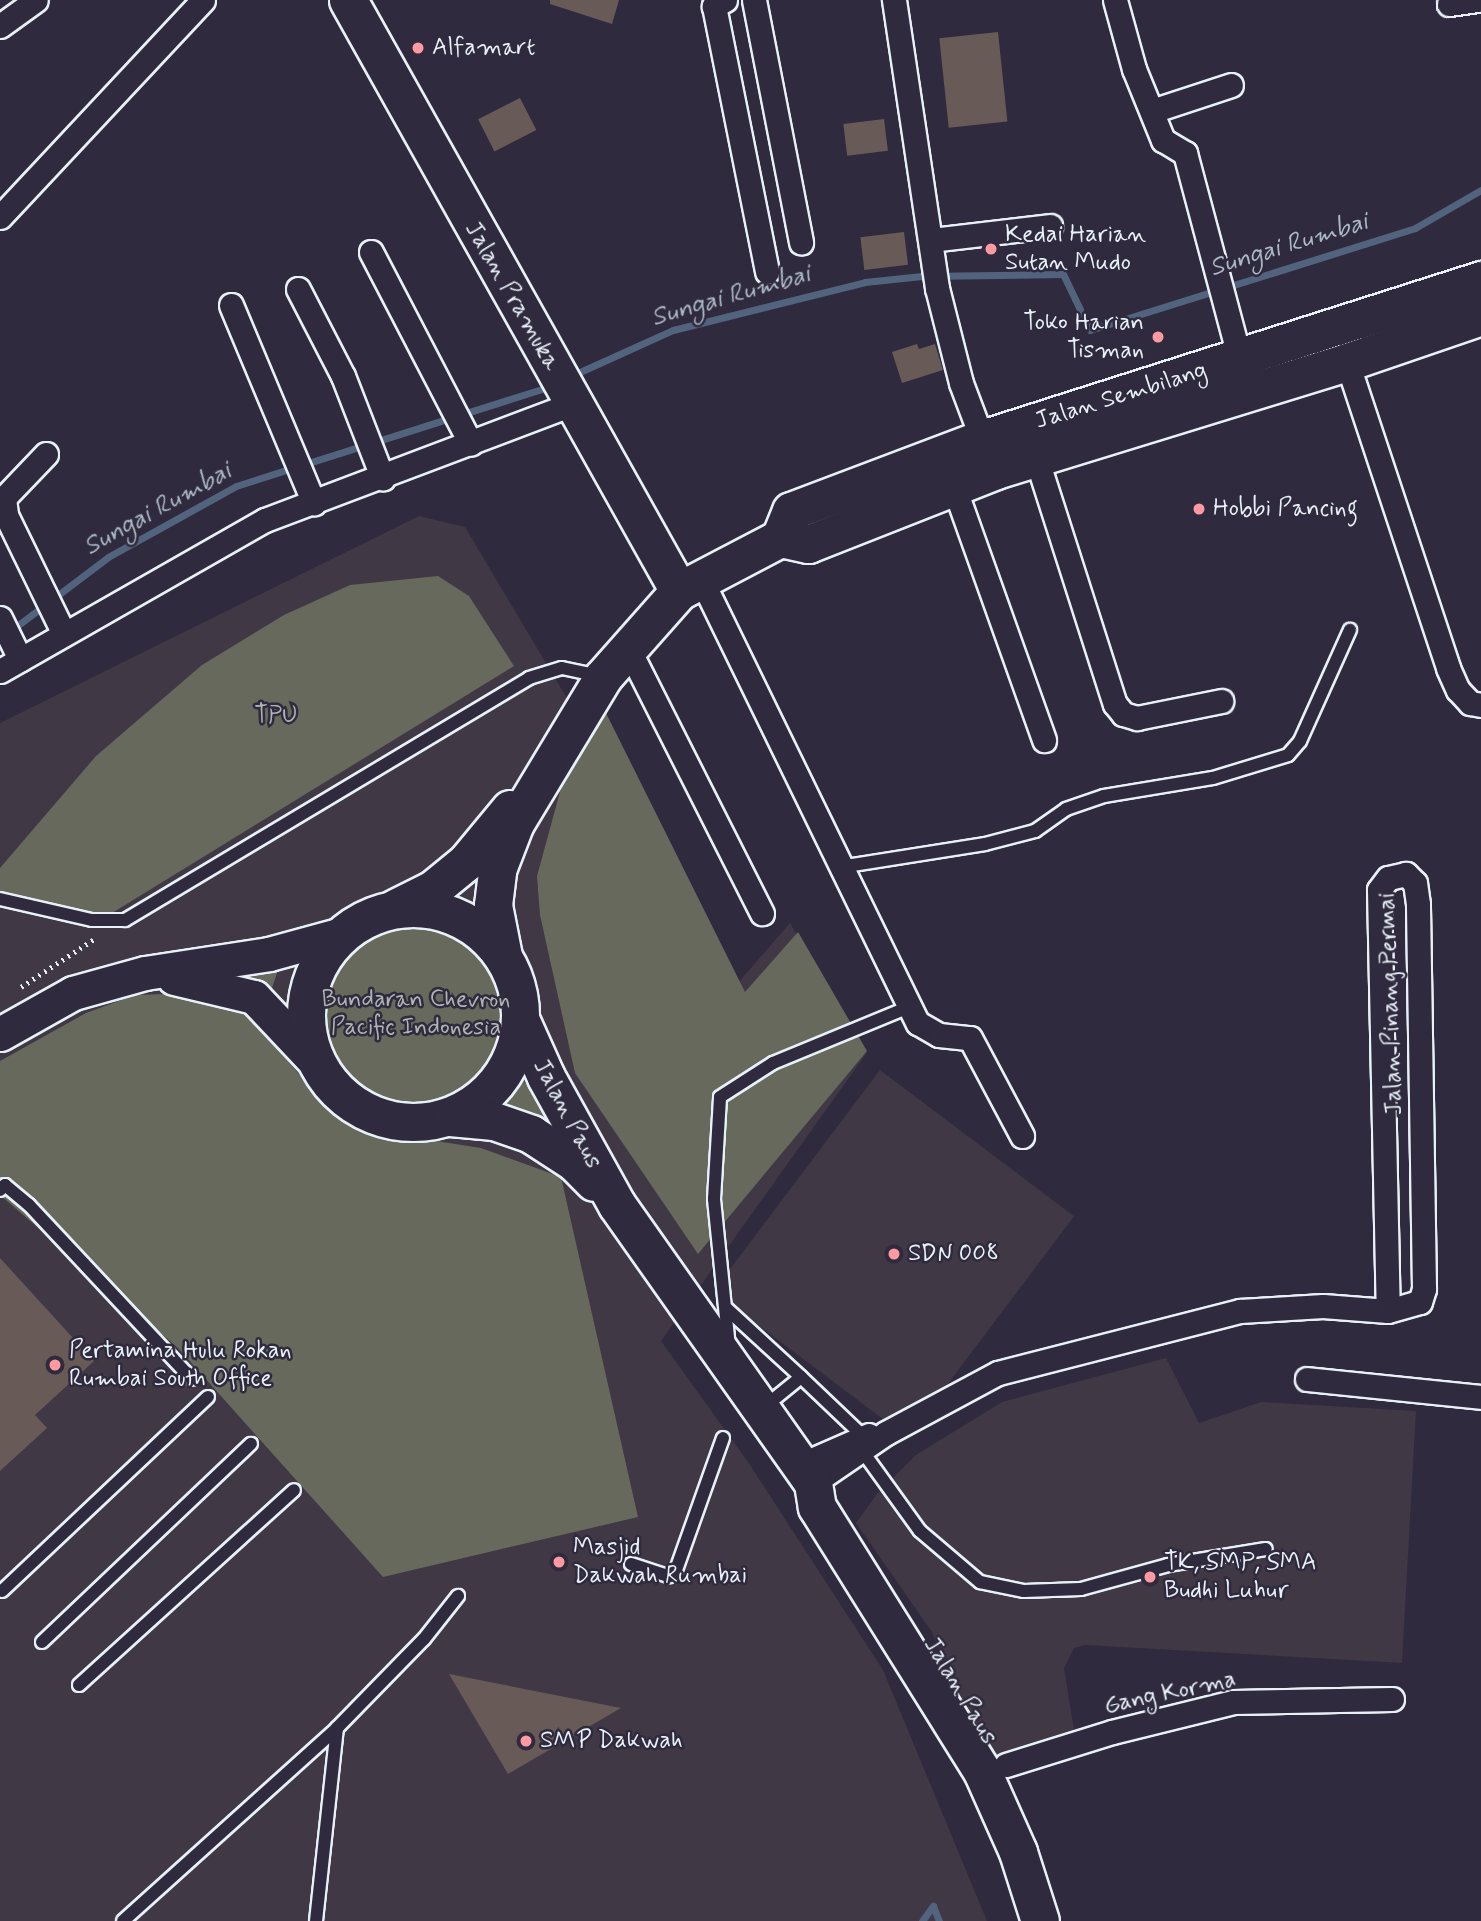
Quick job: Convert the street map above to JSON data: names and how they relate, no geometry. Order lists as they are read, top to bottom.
{
  "streets": {
    "main road": ["Jalan Pramuka", "Jalan Sembilang", "Jalan Paus"],
    "street": ["Jalan Pinang Permai", "Gang Korma"]
  },
  "crossings": [
    ["Jalan Pramuka", "Jalan Sembilang"],
    ["Jalan Sembilang", "Jalan Paus"],
    ["Jalan Pinang Permai", "Jalan Paus"],
    ["Jalan Paus", "Gang Korma"]
  ],
  "water": ["Sungai Rumbai"],
  "parks": ["TPU", "Bundaran Chevron Pacific Indonesia"],
  "places": [
    "Alfamart",
    "Kedai Harian Sutan Mudo",
    "Toko Harian Tisman",
    "Hobbi Pancing",
    "SDN 008",
    "Pertamina Hulu Rokan Rumbai South Office",
    "Masjid Dakwah Rumbai",
    "TK, SMP, SMA Budhi Luhur",
    "SMP Dakwah"
  ]
}
